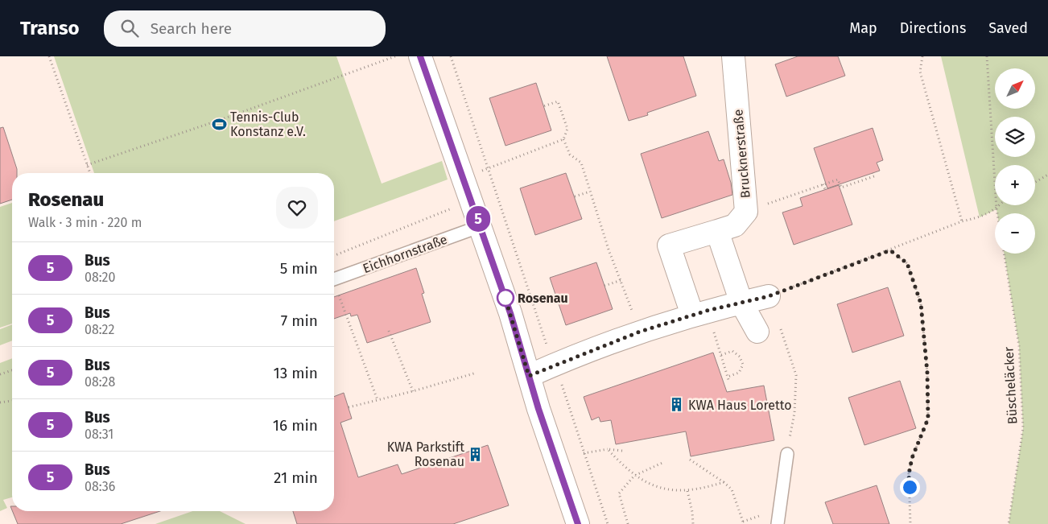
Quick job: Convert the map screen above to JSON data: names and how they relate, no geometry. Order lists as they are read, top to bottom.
{
  "streets": {
    "street": ["Brucknerstraße"],
    "lane": ["Eichhornstraße"],
    "path": ["Büscheläcker"]
  },
  "places": {
    "sports": ["Tennis-Club Konstanz e.V."],
    "other": ["Rosenau"],
    "building": ["KWA Haus Loretto", "KWA Parkstift Rosenau"]
  },
  "lines": ["bus line 5"],
  "north": "top right",
  "page": {
    "header": "Transo",
    "search": "Search here",
    "nav": ["Map", "Directions", "Saved"],
    "on_map": "5",
    "map_buttons": ["+", "−"],
    "heading": ["Rosenau", "Walk · 3 min · 220 m"],
    "list": [
      {
        "mark": "5",
        "name": "Bus",
        "note": "08:20",
        "value": "5 min"
      },
      {
        "mark": "5",
        "name": "Bus",
        "note": "08:22",
        "value": "7 min"
      },
      {
        "mark": "5",
        "name": "Bus",
        "note": "08:28",
        "value": "13 min"
      },
      {
        "mark": "5",
        "name": "Bus",
        "note": "08:31",
        "value": "16 min"
      },
      {
        "mark": "5",
        "name": "Bus",
        "note": "08:36",
        "value": "21 min"
      }
    ]
  }
}
